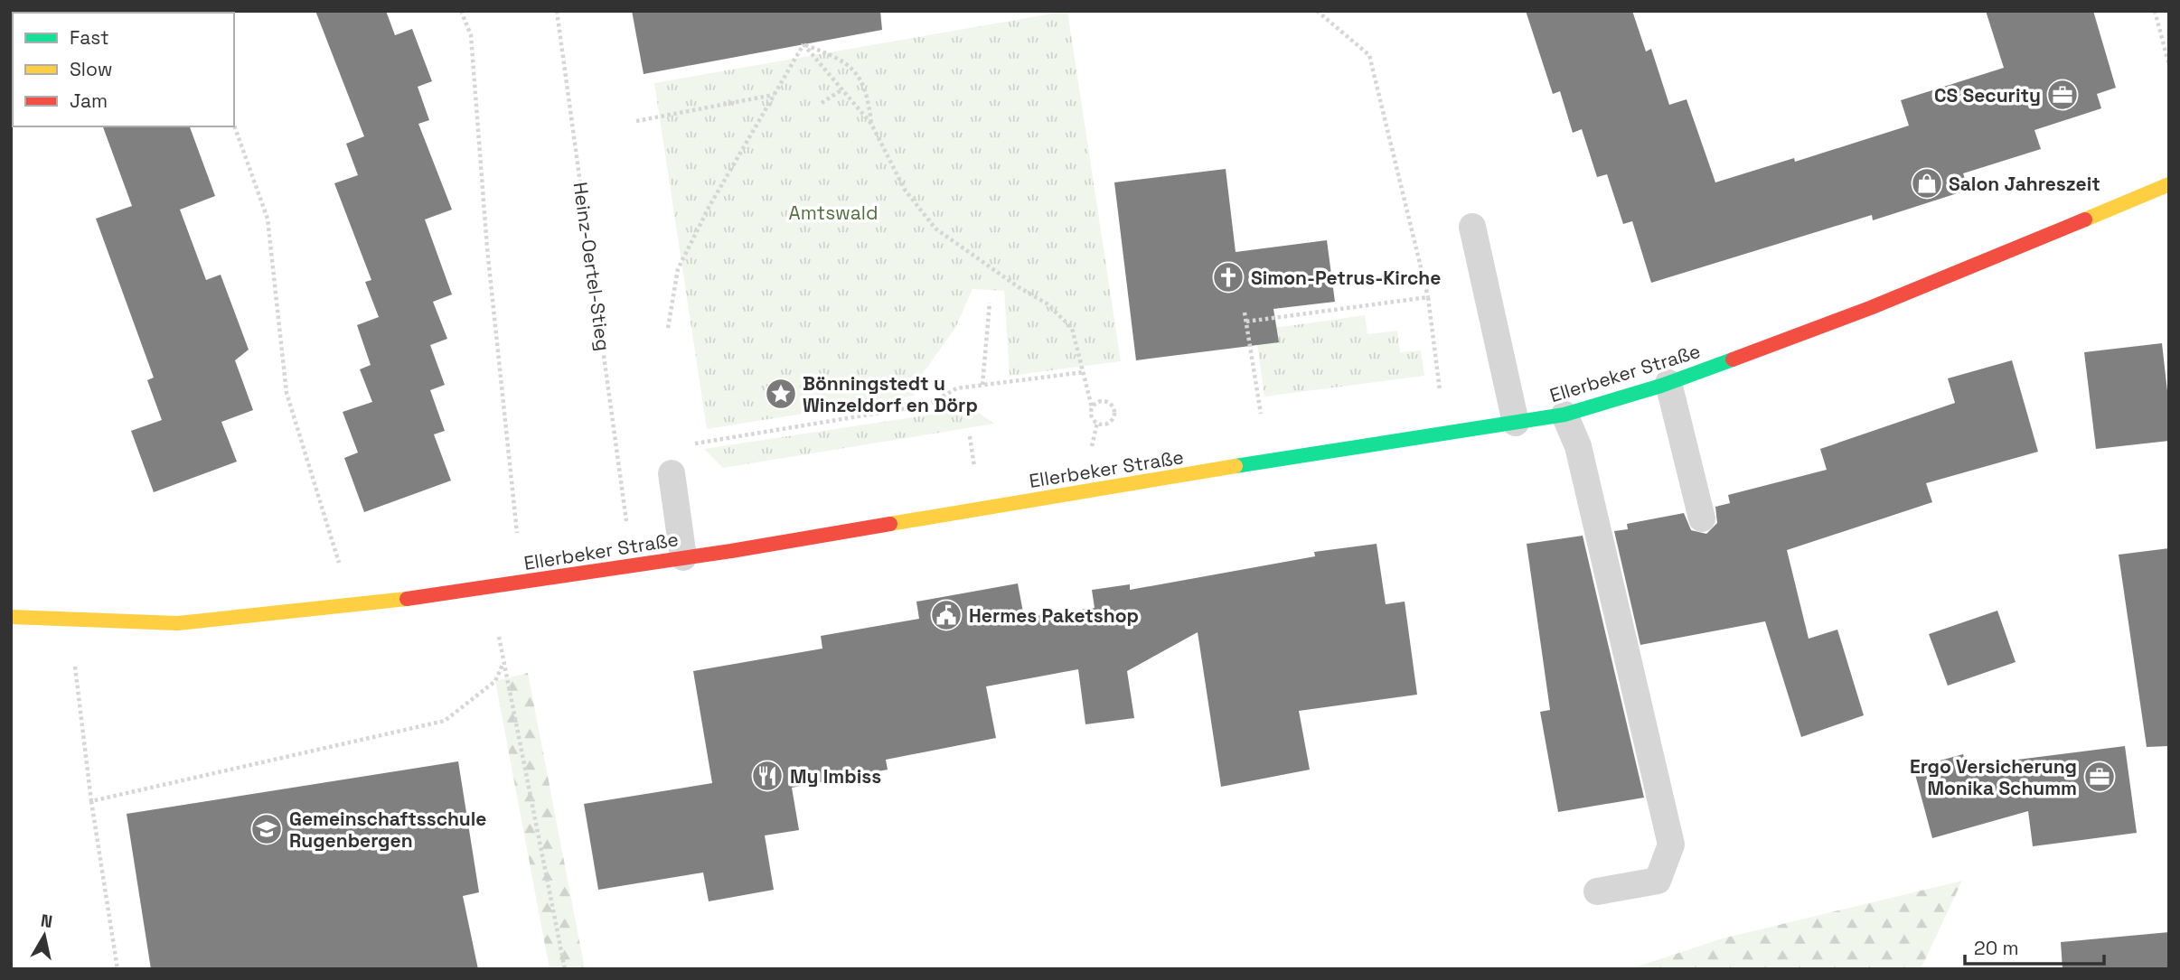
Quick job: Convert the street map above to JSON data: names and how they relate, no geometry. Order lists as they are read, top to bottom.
{
  "streets": {
    "main road": ["Ellerbeker Straße"],
    "path": ["Heinz-Oertel-Stieg"]
  },
  "parks": ["Amtswald"],
  "places": {
    "office": ["CS Security", "Ergo Versicherung Monika Schumm"],
    "shop": ["Salon Jahreszeit"],
    "church": ["Simon-Petrus-Kirche"],
    "place": ["Bönningstedt u Winzeldorf en Dörp"],
    "public building": ["Hermes Paketshop"],
    "restaurant": ["My Imbiss"],
    "school or university": ["Gemeinschaftsschule Rugenbergen"]
  },
  "legend": ["Fast", "Slow", "Jam"],
  "scale_bar": "20 m",
  "north": "top"
}
